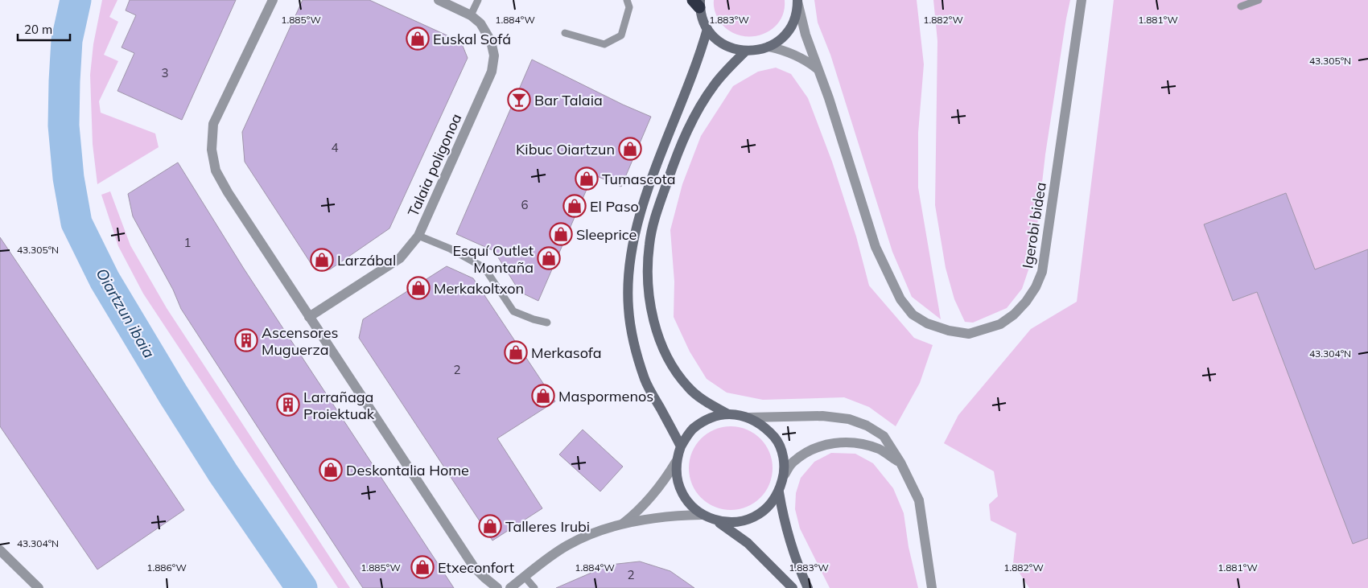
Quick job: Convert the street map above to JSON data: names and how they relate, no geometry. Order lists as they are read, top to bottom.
{
  "streets": {
    "street": ["Talaia poligonoa", "Igerobi bidea"]
  },
  "water": ["Oiartzun ibaia"],
  "places": {
    "shop": [
      "Euskal Sofá",
      "Kibuc Oiartzun",
      "Tumascota",
      "El Paso",
      "Sleeprice",
      "Esquí Outlet Montaña",
      "Larzábal",
      "Merkakoltxon",
      "Merkasofa",
      "Maspormenos",
      "Deskontalia Home",
      "Talleres Irubi",
      "Etxeconfort"
    ],
    "bar": ["Bar Talaia"],
    "building": ["Ascensores Muguerza", "Larrañaga Proiektuak"]
  },
  "house_numbers": [
    "3",
    "4",
    "6",
    "1",
    "2",
    "2"
  ],
  "scale_bar": "20 m",
  "coordinates": [
    "1.885°W",
    "1.884°W",
    "1.883°W",
    "1.882°W",
    "1.881°W",
    "43.305°N",
    "43.304°N",
    "1.886°W"
  ]
}
